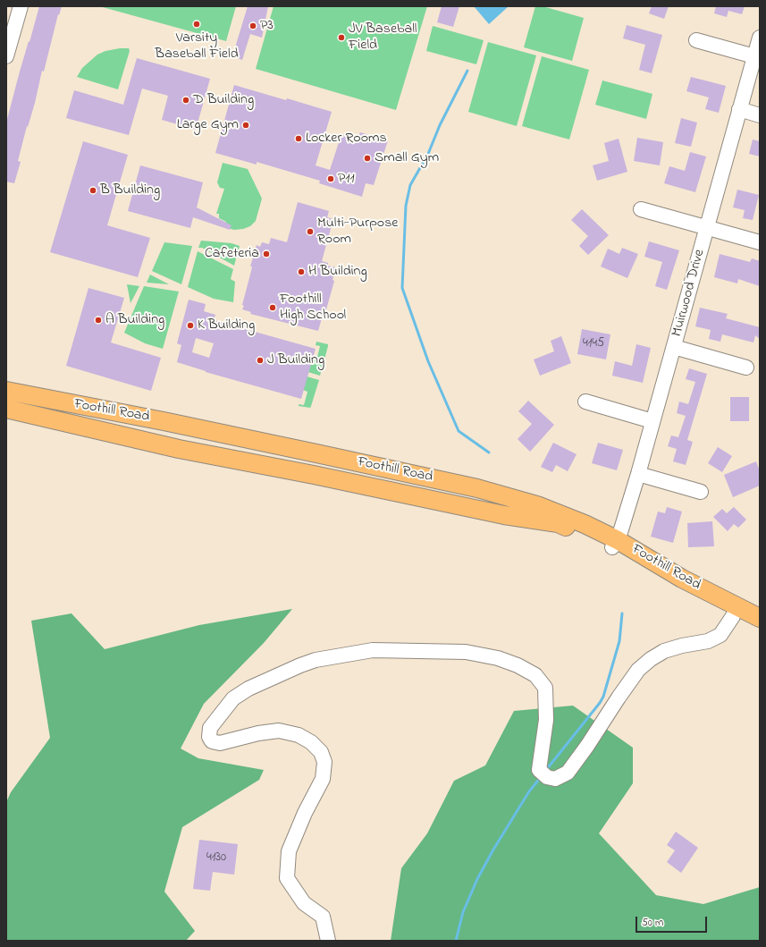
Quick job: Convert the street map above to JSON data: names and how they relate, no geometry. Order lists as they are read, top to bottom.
{
  "streets": {
    "main road": ["Foothill Road"],
    "street": ["Muirwood Drive"]
  },
  "crossings": [
    ["Muirwood Drive", "Foothill Road"]
  ],
  "places": [
    "Varsity Baseball Field",
    "P3",
    "JV Baseball Field",
    "D Building",
    "Large Gym",
    "Locker Rooms",
    "Small Gym",
    "P11",
    "B Building",
    "Multi-Purpose Room",
    "Cafeteria",
    "H Building",
    "Foothill High School",
    "A Building",
    "K Building",
    "J Building"
  ],
  "house_numbers": ["4145", "4130"],
  "scale_bar": "50 m"
}
